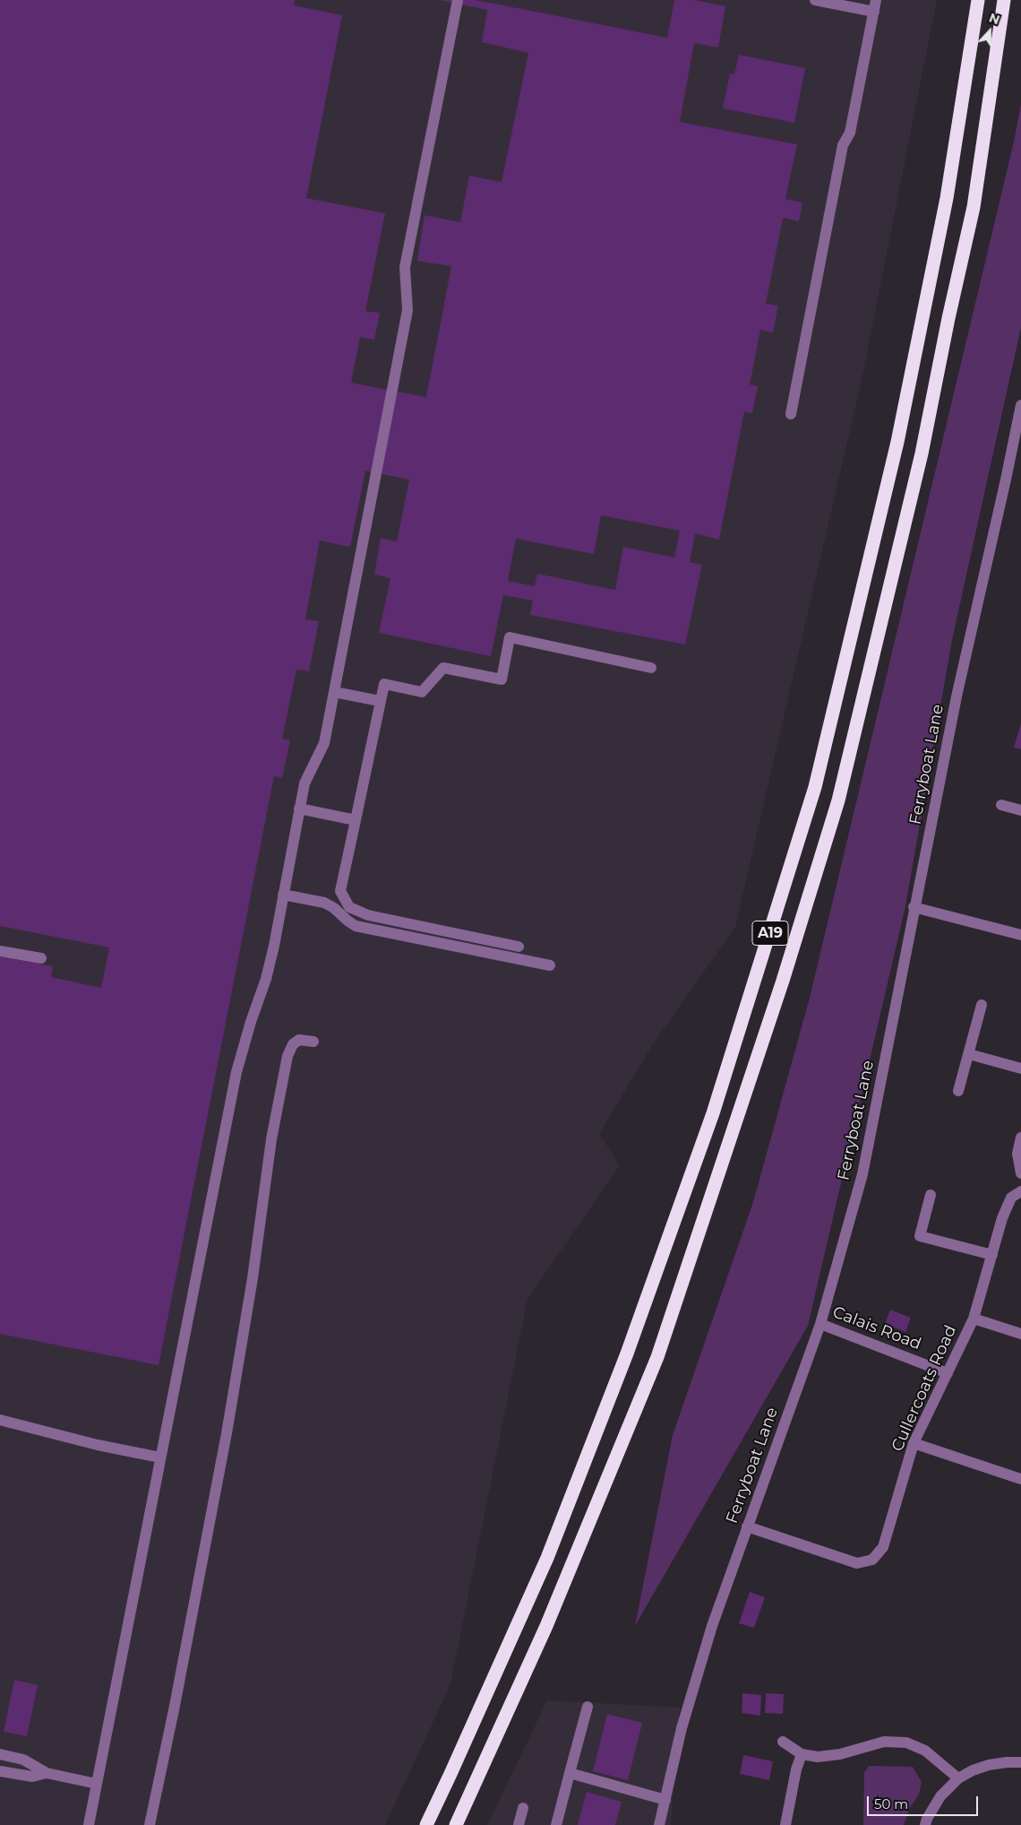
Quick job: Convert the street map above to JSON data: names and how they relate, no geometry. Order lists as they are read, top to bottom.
{
  "streets": {
    "highway": ["A19"],
    "street": ["Ferryboat Lane", "Calais Road", "Cullercoats Road"]
  },
  "crossings": [
    ["Ferryboat Lane", "Calais Road"],
    ["Ferryboat Lane", "Cullercoats Road"],
    ["Calais Road", "Cullercoats Road"]
  ],
  "scale_bar": "50 m",
  "north": "top"
}
